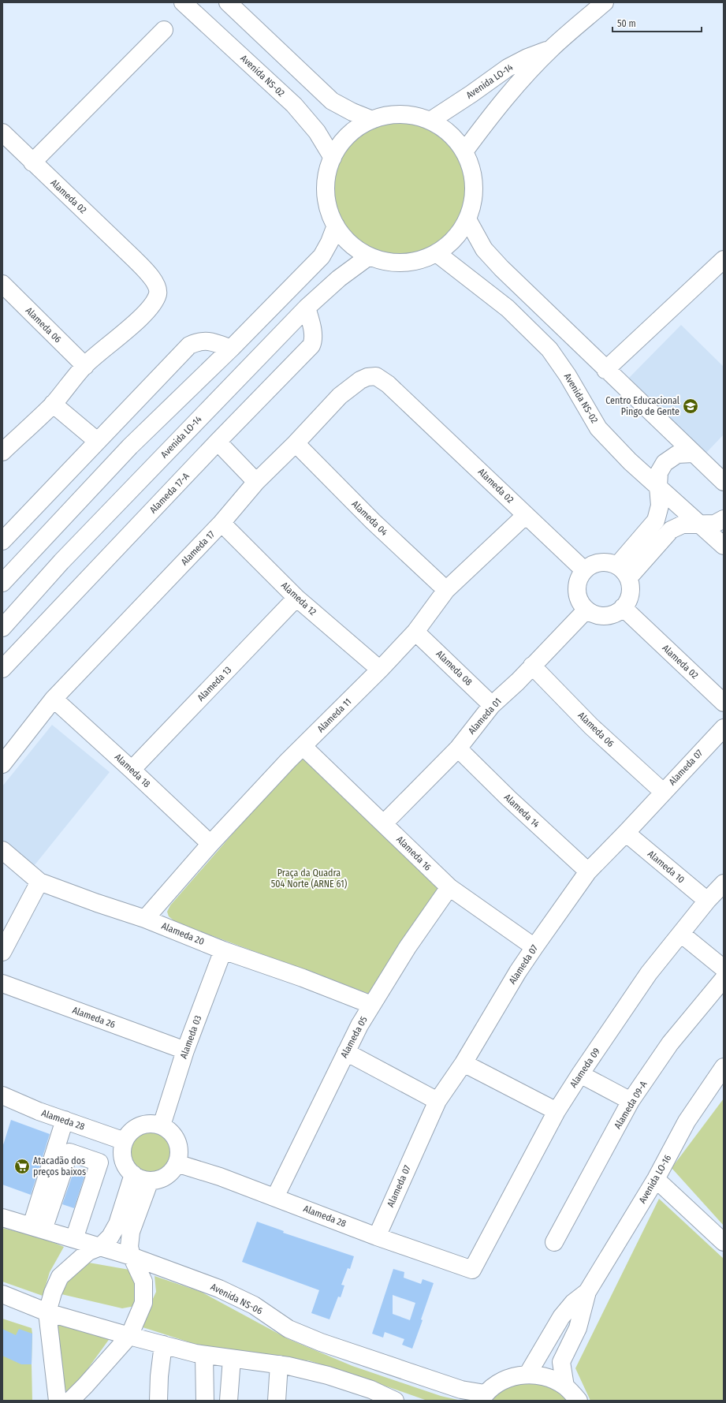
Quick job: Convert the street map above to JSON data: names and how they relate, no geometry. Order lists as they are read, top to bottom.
{
  "streets": {
    "street": [
      "Avenida NS-02",
      "Avenida LO-14",
      "Alameda 02",
      "Alameda 06",
      "Alameda 17-A",
      "Alameda 04",
      "Alameda 17",
      "Alameda 12",
      "Alameda 08",
      "Alameda 13",
      "Alameda 11",
      "Alameda 01",
      "Alameda 07",
      "Alameda 18",
      "Alameda 14",
      "Alameda 16",
      "Alameda 10",
      "Alameda 20",
      "Alameda 26",
      "Alameda 03",
      "Alameda 05",
      "Alameda 09",
      "Alameda 09-A",
      "Alameda 28",
      "Avenida LO-16",
      "Avenida NS-06"
    ]
  },
  "crossings": [
    ["Avenida LO-14", "Alameda 17-A"],
    ["Alameda 02", "Alameda 06"],
    ["Alameda 02", "Alameda 17"],
    ["Alameda 02", "Alameda 11"],
    ["Alameda 02", "Alameda 01"],
    ["Alameda 06", "Alameda 01"],
    ["Alameda 06", "Alameda 07"],
    ["Alameda 04", "Alameda 17"],
    ["Alameda 04", "Alameda 11"],
    ["Alameda 17", "Alameda 12"],
    ["Alameda 17", "Alameda 18"],
    ["Alameda 12", "Alameda 13"],
    ["Alameda 12", "Alameda 11"],
    ["Alameda 08", "Alameda 11"],
    ["Alameda 08", "Alameda 01"],
    ["Alameda 13", "Alameda 18"],
    ["Alameda 11", "Alameda 18"],
    ["Alameda 11", "Alameda 16"],
    ["Alameda 11", "Alameda 20"],
    ["Alameda 01", "Alameda 14"],
    ["Alameda 01", "Alameda 16"],
    ["Alameda 07", "Alameda 14"],
    ["Alameda 07", "Alameda 16"],
    ["Alameda 07", "Alameda 10"],
    ["Alameda 07", "Alameda 28"],
    ["Alameda 16", "Alameda 05"],
    ["Alameda 10", "Alameda 09"],
    ["Alameda 20", "Alameda 03"],
    ["Alameda 20", "Alameda 05"],
    ["Alameda 26", "Alameda 03"],
    ["Alameda 03", "Alameda 28"],
    ["Alameda 05", "Alameda 28"],
    ["Alameda 09", "Alameda 28"]
  ],
  "parks": ["Praça da Quadra 504 Norte (ARNE 61)"],
  "places": {
    "school or university": ["Centro Educacional Pingo de Gente"],
    "supermarket": ["Atacadão dos preços baixos"]
  },
  "scale_bar": "50 m"
}
